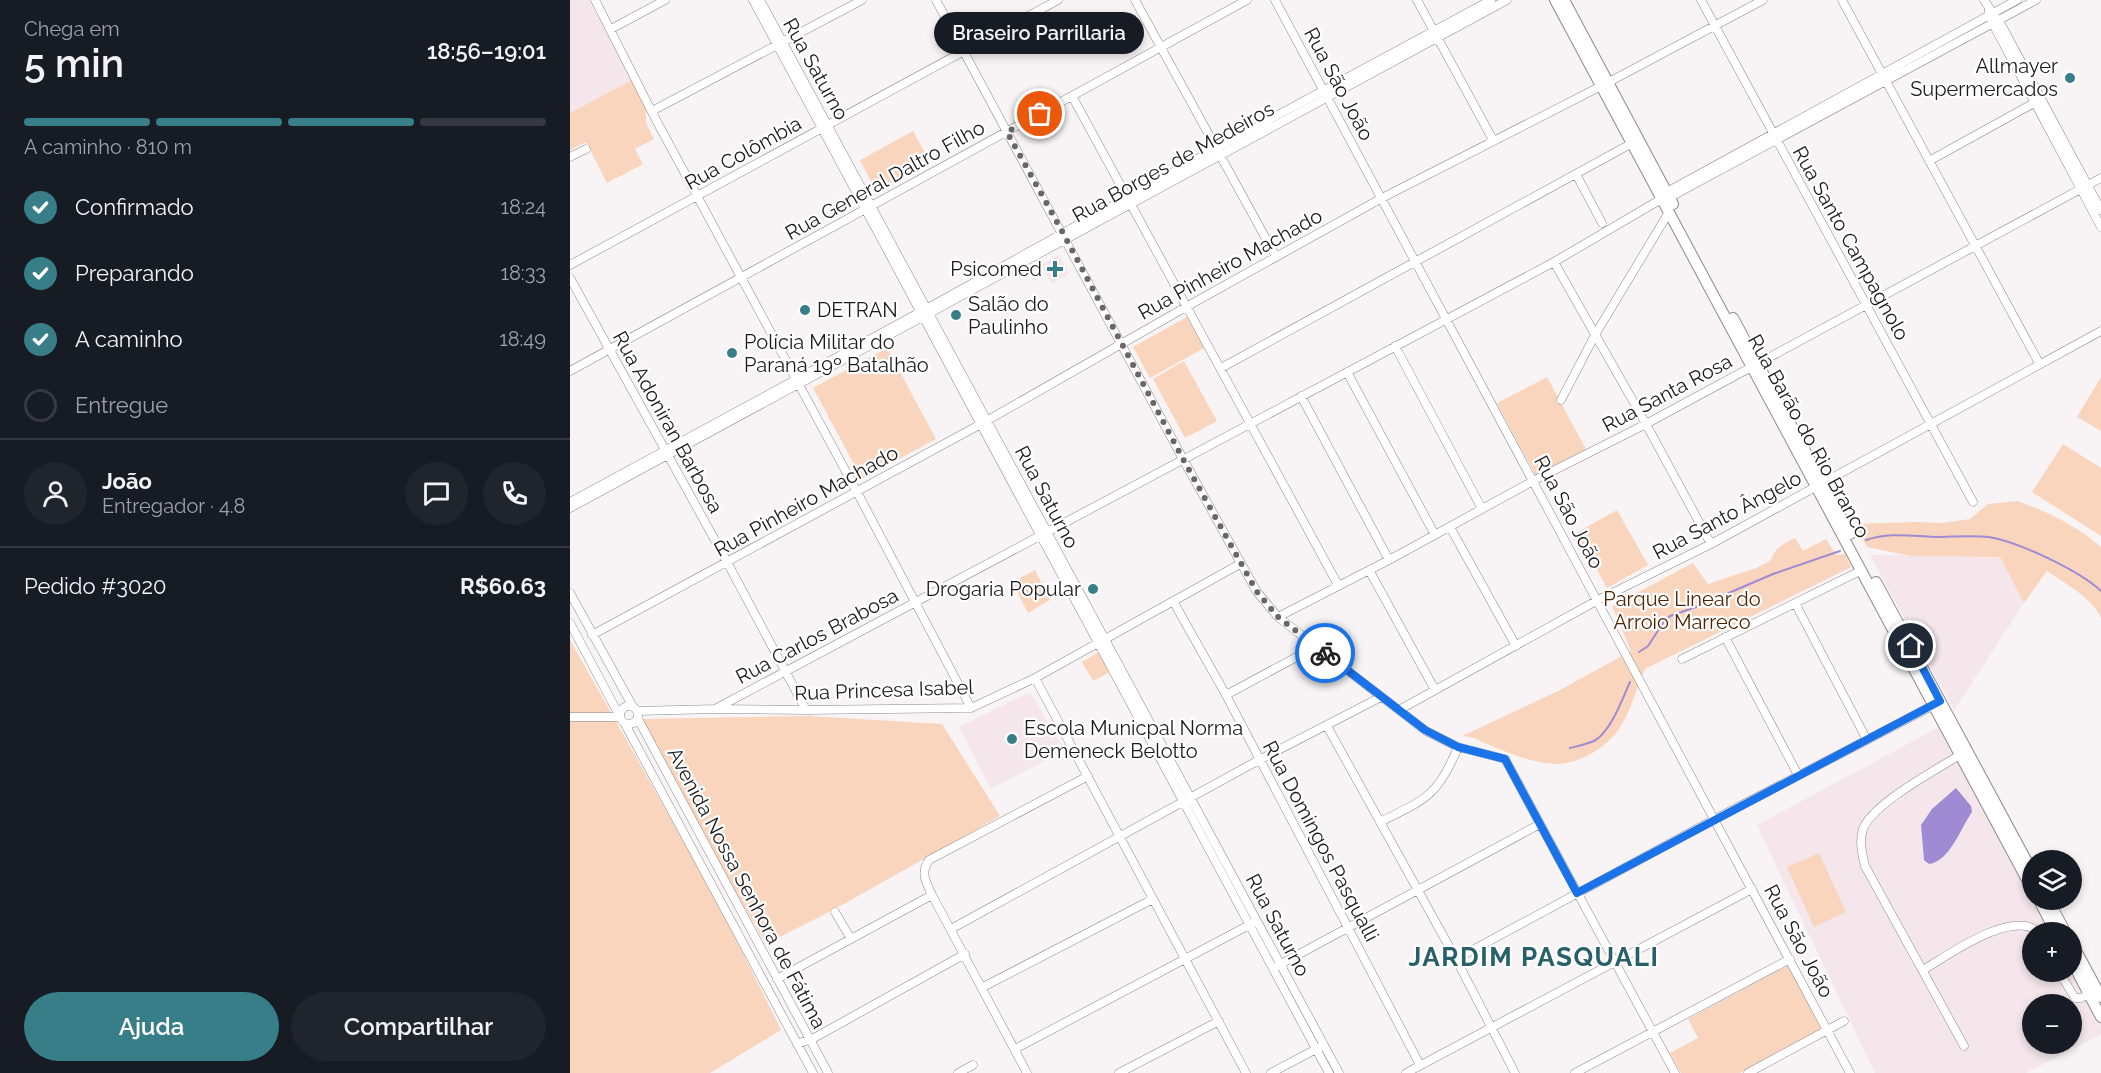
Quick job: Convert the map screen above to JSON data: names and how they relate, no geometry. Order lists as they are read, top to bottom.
{
  "streets": {
    "main road": ["Rua Barão do Rio Branco"],
    "street": [
      "Rua Saturno",
      "Rua São João",
      "Rua Colômbia",
      "Rua Borges de Medeiros",
      "Rua General Daltro Filho",
      "Rua Santo Campagnolo",
      "Rua Pinheiro Machado",
      "Rua Santa Rosa",
      "Rua Adoniran Barbosa",
      "Rua Santo Ângelo",
      "Rua Carlos Brabosa",
      "Rua Princesa Isabel",
      "Rua Domingos Pasqualli",
      "Avenida Nossa Senhora de Fátima"
    ]
  },
  "crossings": [
    ["Rua Saturno", "Rua Colômbia"],
    ["Rua Saturno", "Rua Borges de Medeiros"],
    ["Rua Saturno", "Rua General Daltro Filho"],
    ["Rua Saturno", "Rua Pinheiro Machado"],
    ["Rua Saturno", "Rua Carlos Brabosa"],
    ["Rua Saturno", "Rua Princesa Isabel"],
    ["Rua São João", "Rua Borges de Medeiros"],
    ["Rua São João", "Rua Pinheiro Machado"],
    ["Rua São João", "Rua Santa Rosa"],
    ["Rua São João", "Rua Santo Ângelo"],
    ["Rua São João", "Rua Carlos Brabosa"],
    ["Rua Borges de Medeiros", "Rua Adoniran Barbosa"],
    ["Rua General Daltro Filho", "Rua Adoniran Barbosa"],
    ["Rua Santo Campagnolo", "Rua Pinheiro Machado"],
    ["Rua Santo Campagnolo", "Rua Santa Rosa"],
    ["Rua Santo Campagnolo", "Rua Santo Ângelo"],
    ["Rua Santo Campagnolo", "Rua Carlos Brabosa"],
    ["Rua Pinheiro Machado", "Rua Adoniran Barbosa"],
    ["Rua Pinheiro Machado", "Rua Barão do Rio Branco"],
    ["Rua Pinheiro Machado", "Avenida Nossa Senhora de Fátima"],
    ["Rua Santa Rosa", "Rua Barão do Rio Branco"],
    ["Rua Adoniran Barbosa", "Rua Carlos Brabosa"],
    ["Rua Adoniran Barbosa", "Rua Princesa Isabel"],
    ["Rua Barão do Rio Branco", "Rua Santo Ângelo"],
    ["Rua Barão do Rio Branco", "Rua Carlos Brabosa"],
    ["Rua Carlos Brabosa", "Rua Princesa Isabel"],
    ["Rua Princesa Isabel", "Rua Domingos Pasqualli"],
    ["Rua Princesa Isabel", "Avenida Nossa Senhora de Fátima"]
  ],
  "districts": ["JARDIM PASQUALI"],
  "parks": ["Parque Linear do Arroio Marreco"],
  "places": {
    "other": [
      "Allmayer Supermercados",
      "Braseiro Parrillaria",
      "DETRAN",
      "Salão do Paulinho",
      "Polícia Militar do Paraná 19º Batalhão",
      "Drogaria Popular",
      "Escola Municpal Norma Demeneck Belotto"
    ],
    "health": ["Psicomed"]
  },
  "page": {
    "heading": ["5 min", "Chega em", "18:56–19:01"],
    "panel": [
      "João",
      "Entregador · 4.8",
      "Pedido #3020",
      "R$60.63"
    ],
    "bubble": "Braseiro Parrillaria",
    "bar": "A caminho · 810 m",
    "list": [
      ["Confirmado", "18:24"],
      ["Preparando", "18:33"],
      ["A caminho", "18:49"],
      "Entregue"
    ],
    "map_buttons": ["+", "−"],
    "buttons": ["Ajuda", "Compartilhar"]
  }
}
